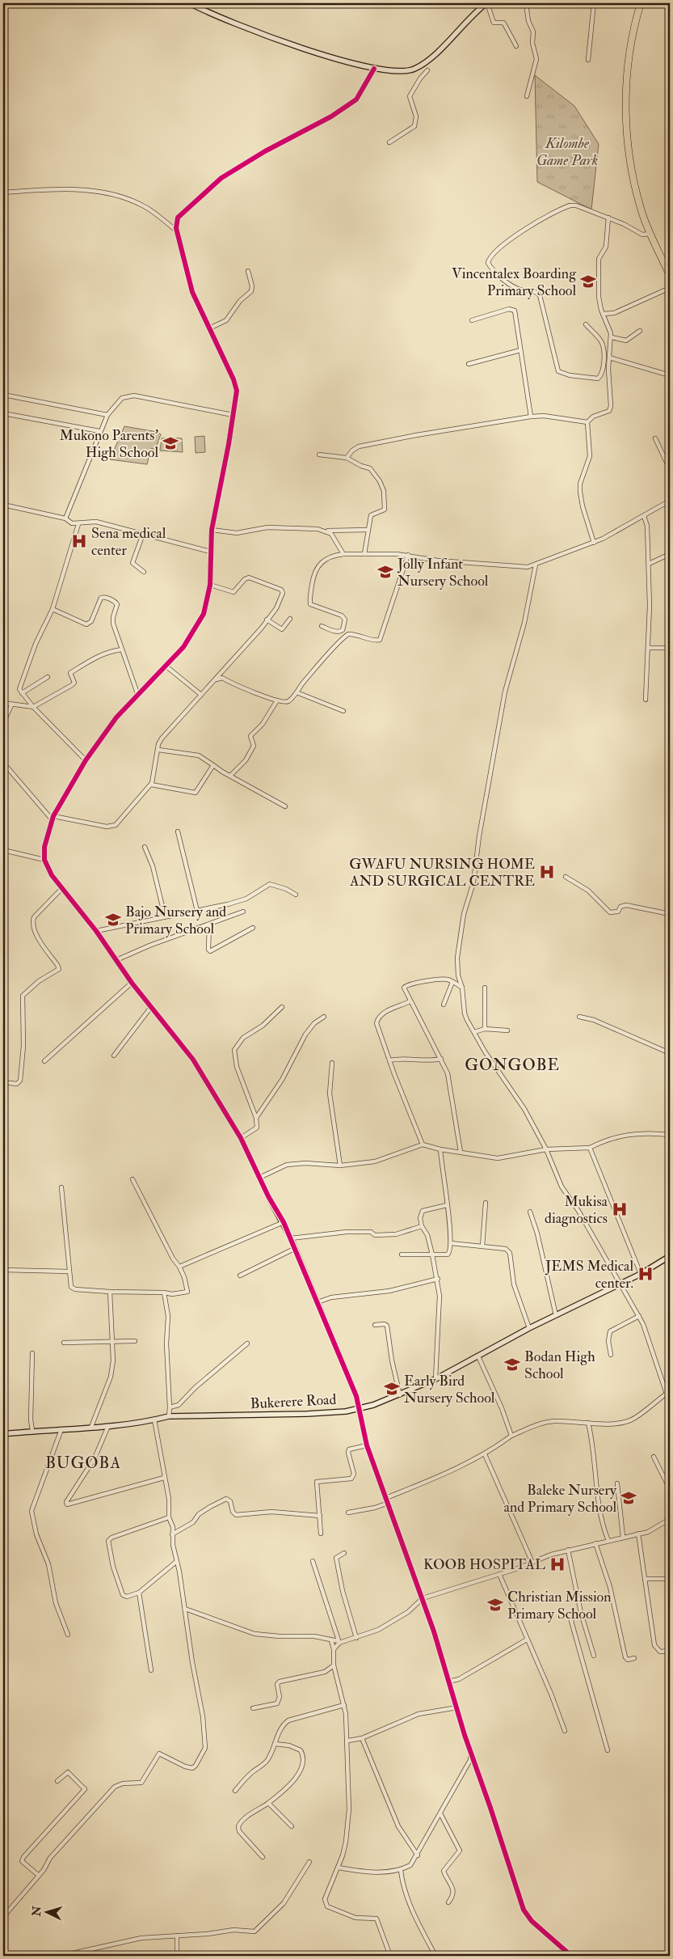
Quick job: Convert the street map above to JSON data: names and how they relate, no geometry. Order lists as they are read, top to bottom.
{
  "streets": {
    "street": ["Bukerere Road"]
  },
  "districts": ["GONGOBE", "BUGOBA"],
  "parks": ["Kilombe Game Park"],
  "places": {
    "school or university": [
      "Vincentalex Boarding Primary School",
      "Mukono Parents' High School",
      "Jolly Infant Nursery School",
      "Bajo Nursery and Primary School",
      "Bodan High School",
      "Early Bird Nursery School",
      "Baleke Nursery and Primary School",
      "Christian Mission Primary School"
    ],
    "hospital": [
      "Sena medical center",
      "GWAFU NURSING HOME AND SURGICAL CENTRE",
      "Mukisa diagnostics",
      "JEMS Medical center.",
      "KOOB HOSPITAL"
    ]
  },
  "north": "left"
}
